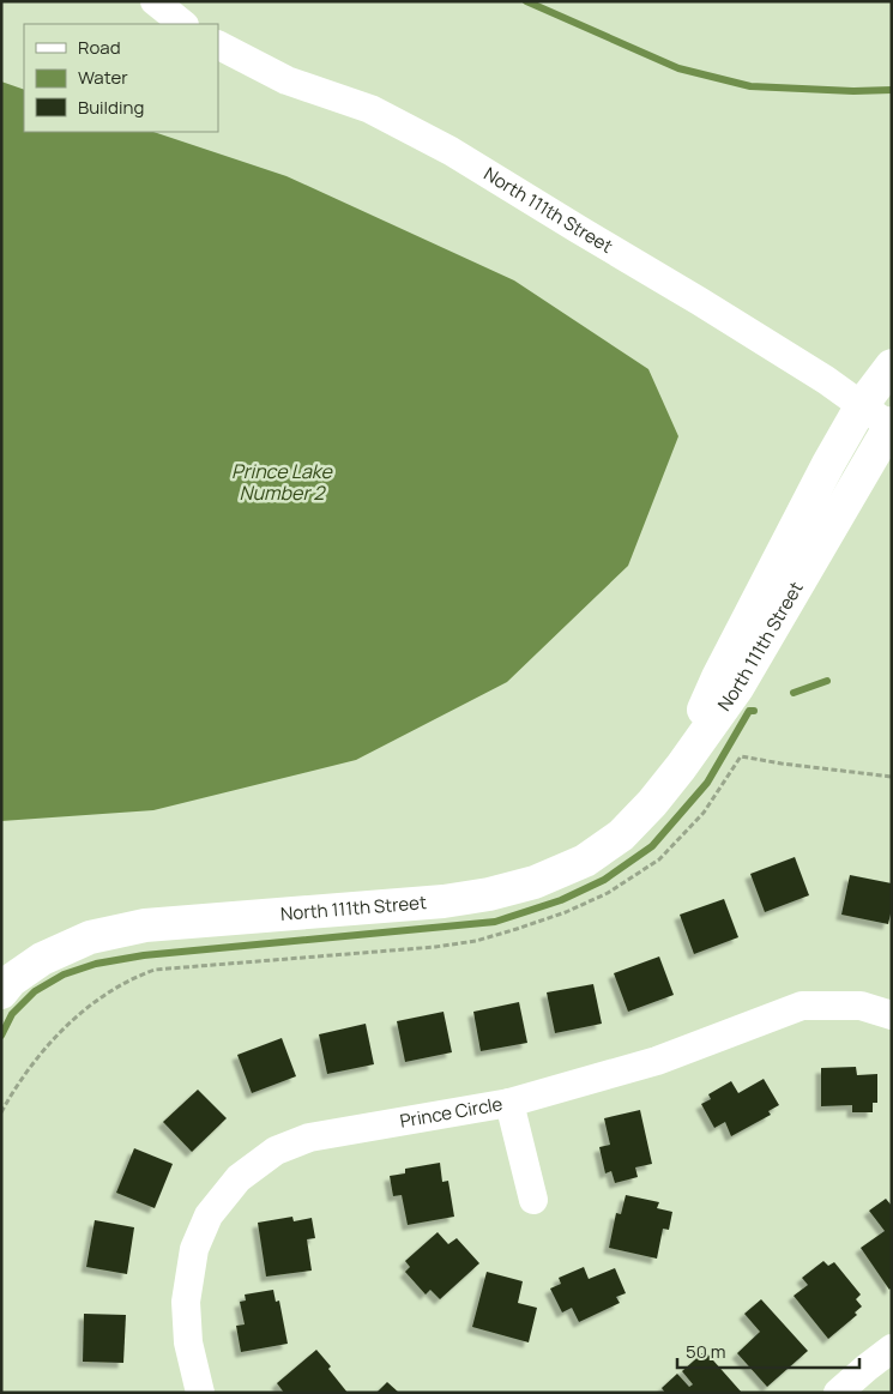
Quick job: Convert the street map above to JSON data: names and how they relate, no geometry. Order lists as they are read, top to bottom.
{
  "streets": {
    "street": ["North 111th Street", "Prince Circle"]
  },
  "water": ["Prince Lake Number 2"],
  "legend": ["Road", "Water", "Building"],
  "scale_bar": "50 m"
}
